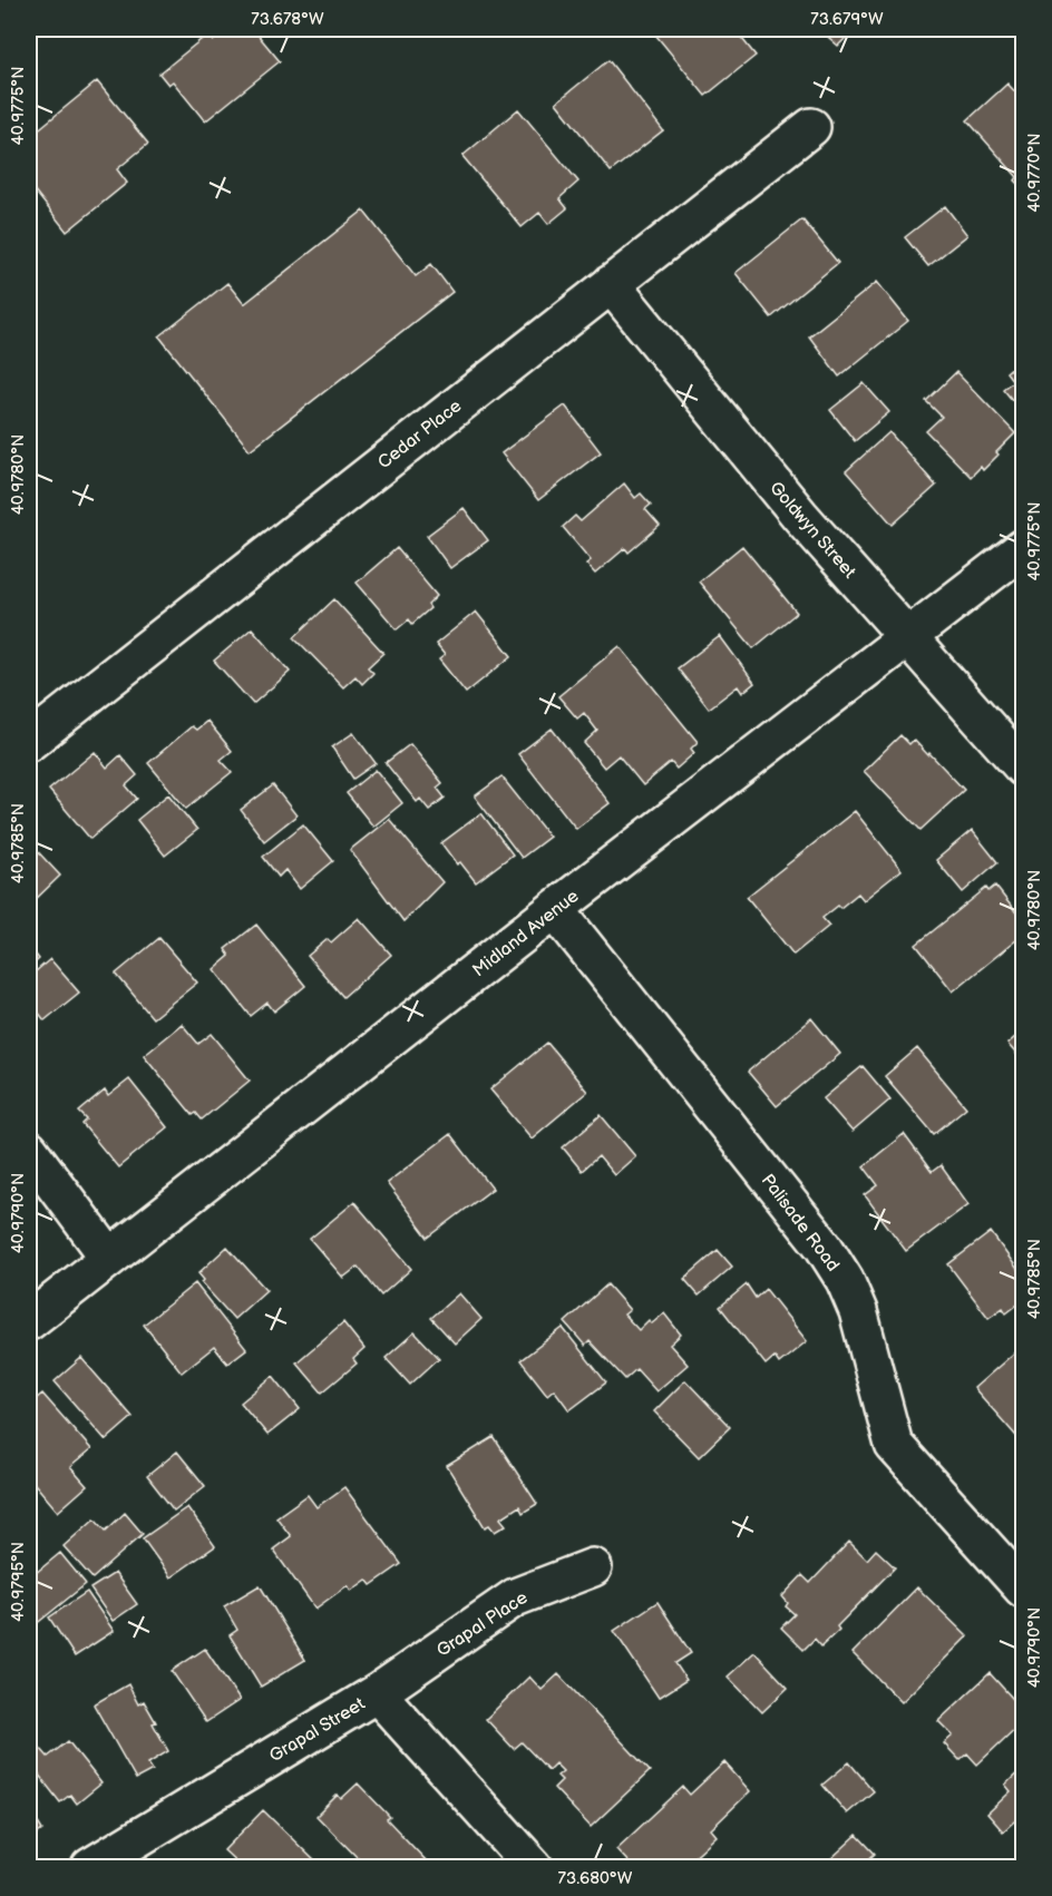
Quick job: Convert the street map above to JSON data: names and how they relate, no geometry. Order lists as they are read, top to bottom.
{
  "streets": {
    "street": [
      "Cedar Place",
      "Goldwyn Street",
      "Midland Avenue",
      "Palisade Road",
      "Grapal Place",
      "Grapal Street"
    ]
  },
  "crossings": [
    ["Cedar Place", "Goldwyn Street"],
    ["Goldwyn Street", "Midland Avenue"],
    ["Midland Avenue", "Palisade Road"],
    ["Grapal Place", "Grapal Street"]
  ],
  "coordinates": [
    "73.678°W",
    "73.679°W",
    "40.9775°N",
    "40.9770°N",
    "40.9780°N",
    "40.9785°N",
    "40.9790°N",
    "40.9795°N",
    "73.680°W"
  ]
}
